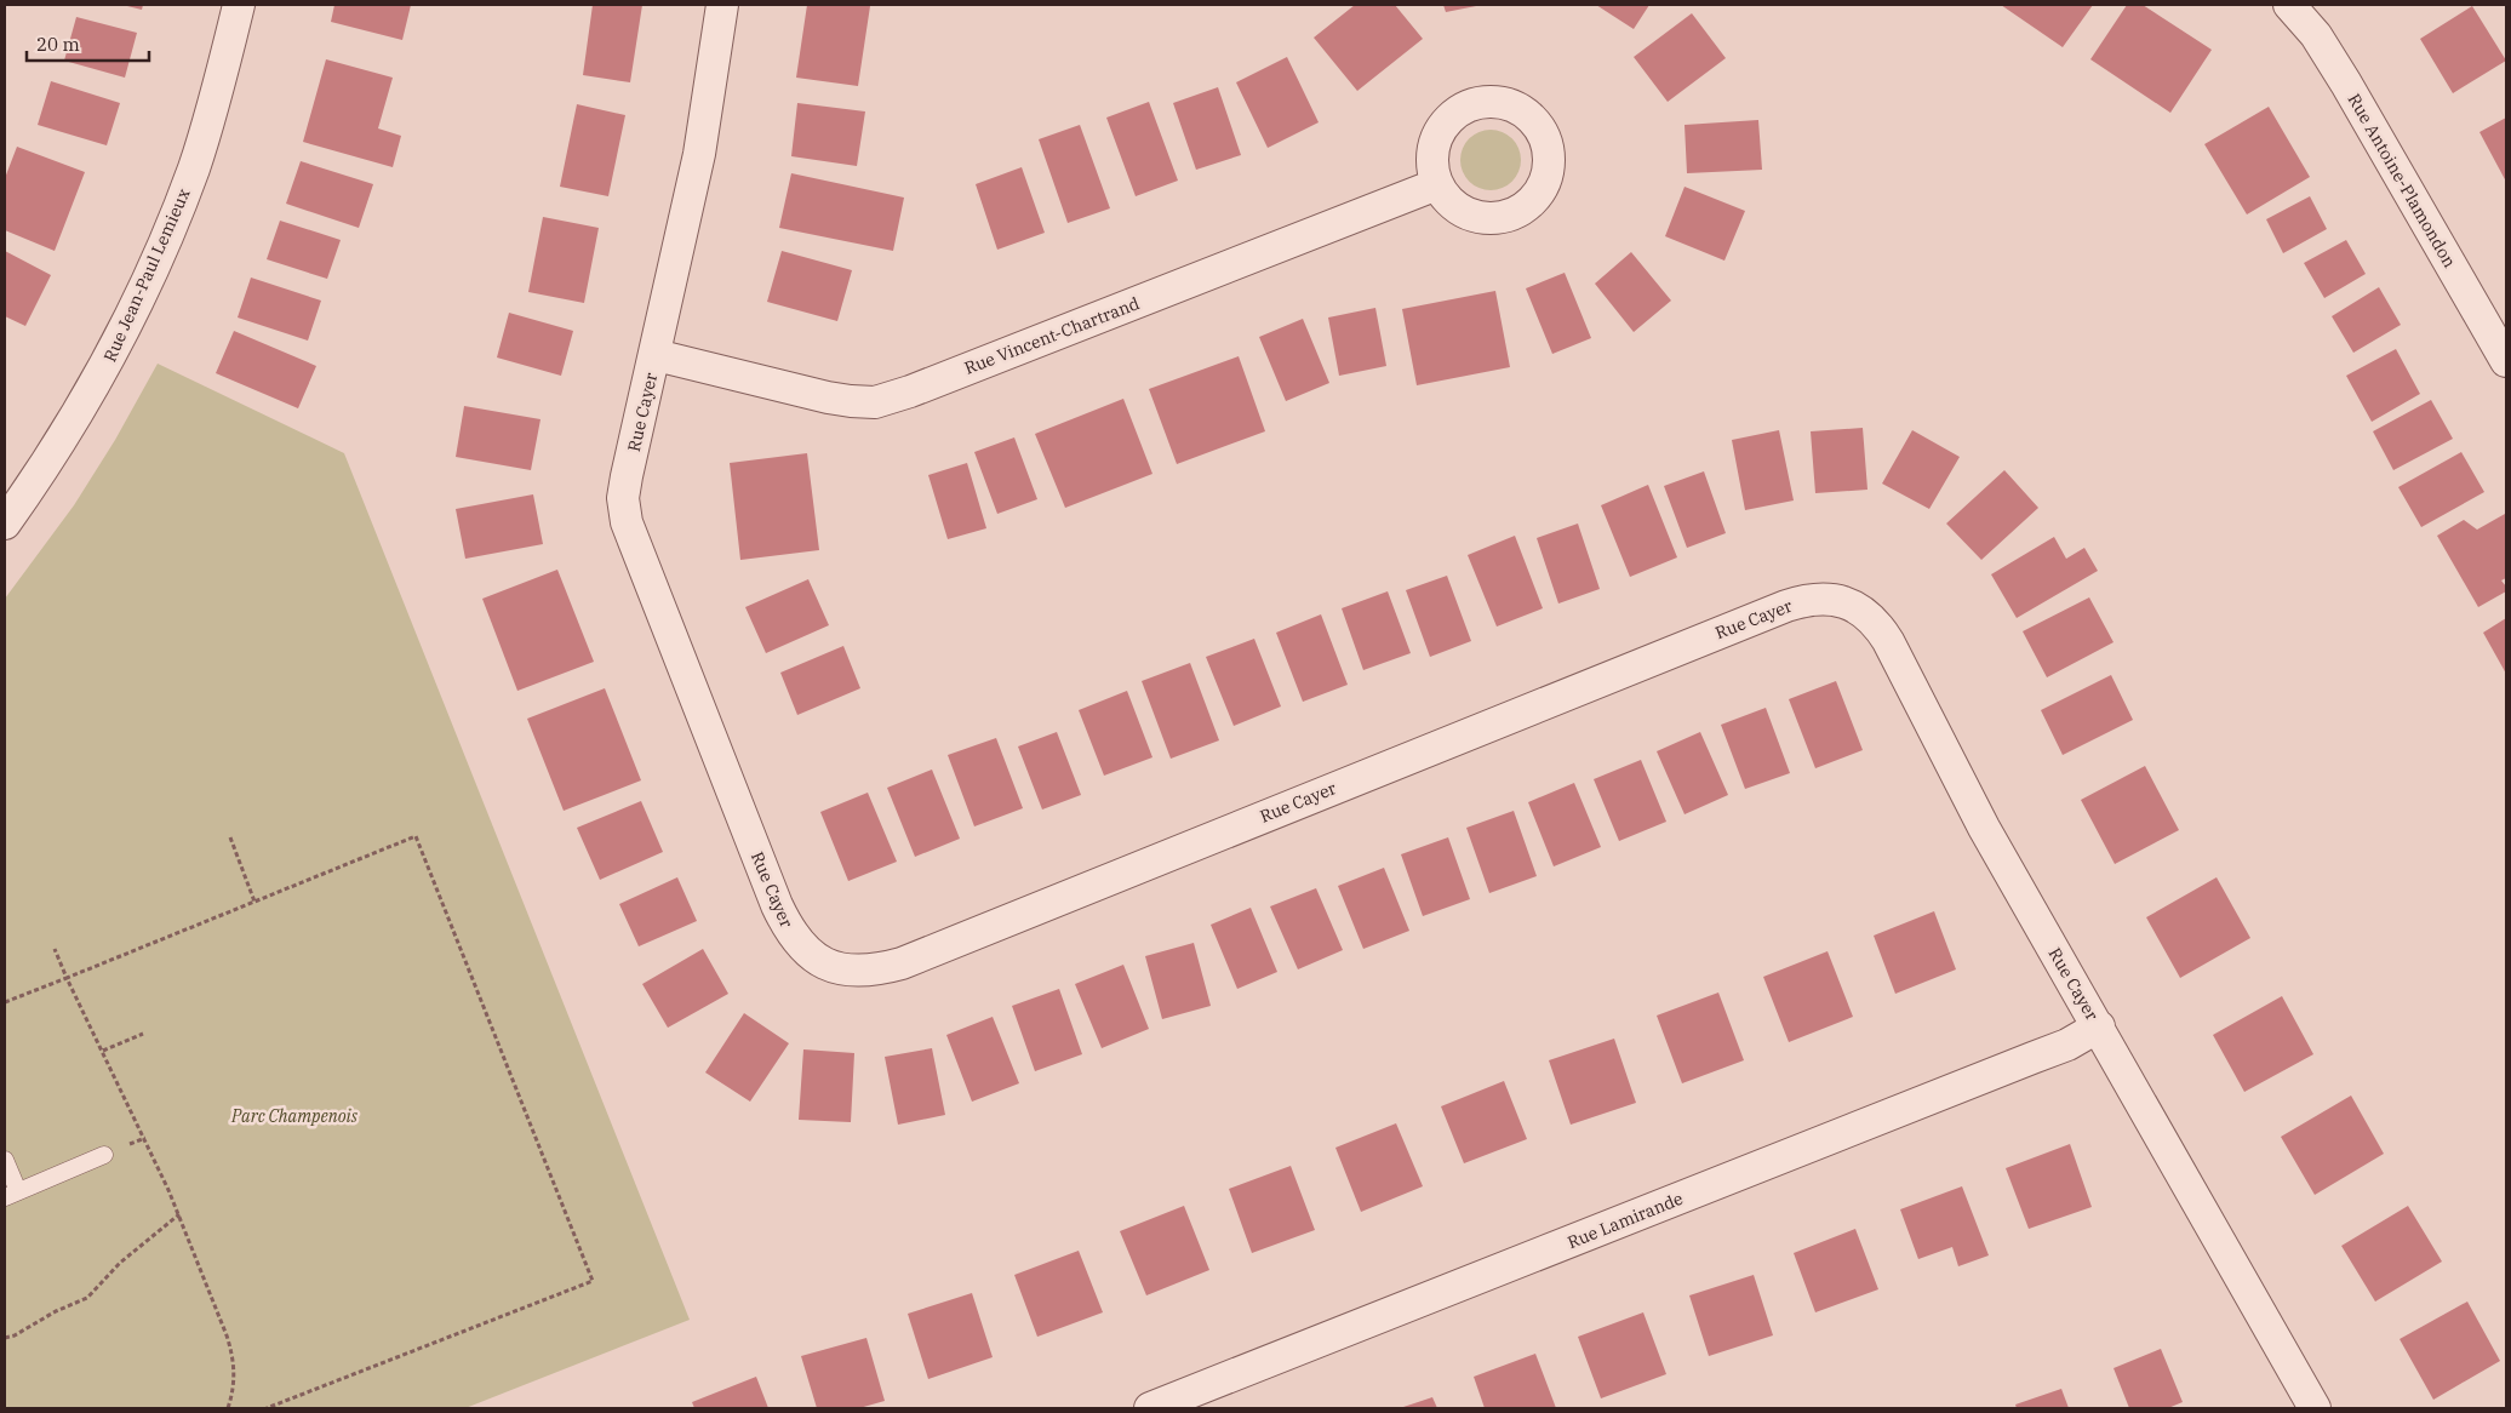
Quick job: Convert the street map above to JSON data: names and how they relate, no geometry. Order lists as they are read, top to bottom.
{
  "streets": {
    "street": [
      "Rue Antoine-Plamondon",
      "Rue Jean-Paul Lemieux",
      "Rue Vincent-Chartrand",
      "Rue Cayer",
      "Rue Lamirande"
    ]
  },
  "crossings": [
    ["Rue Vincent-Chartrand", "Rue Cayer"],
    ["Rue Cayer", "Rue Lamirande"]
  ],
  "parks": ["Parc Champenois"],
  "scale_bar": "20 m"
}
